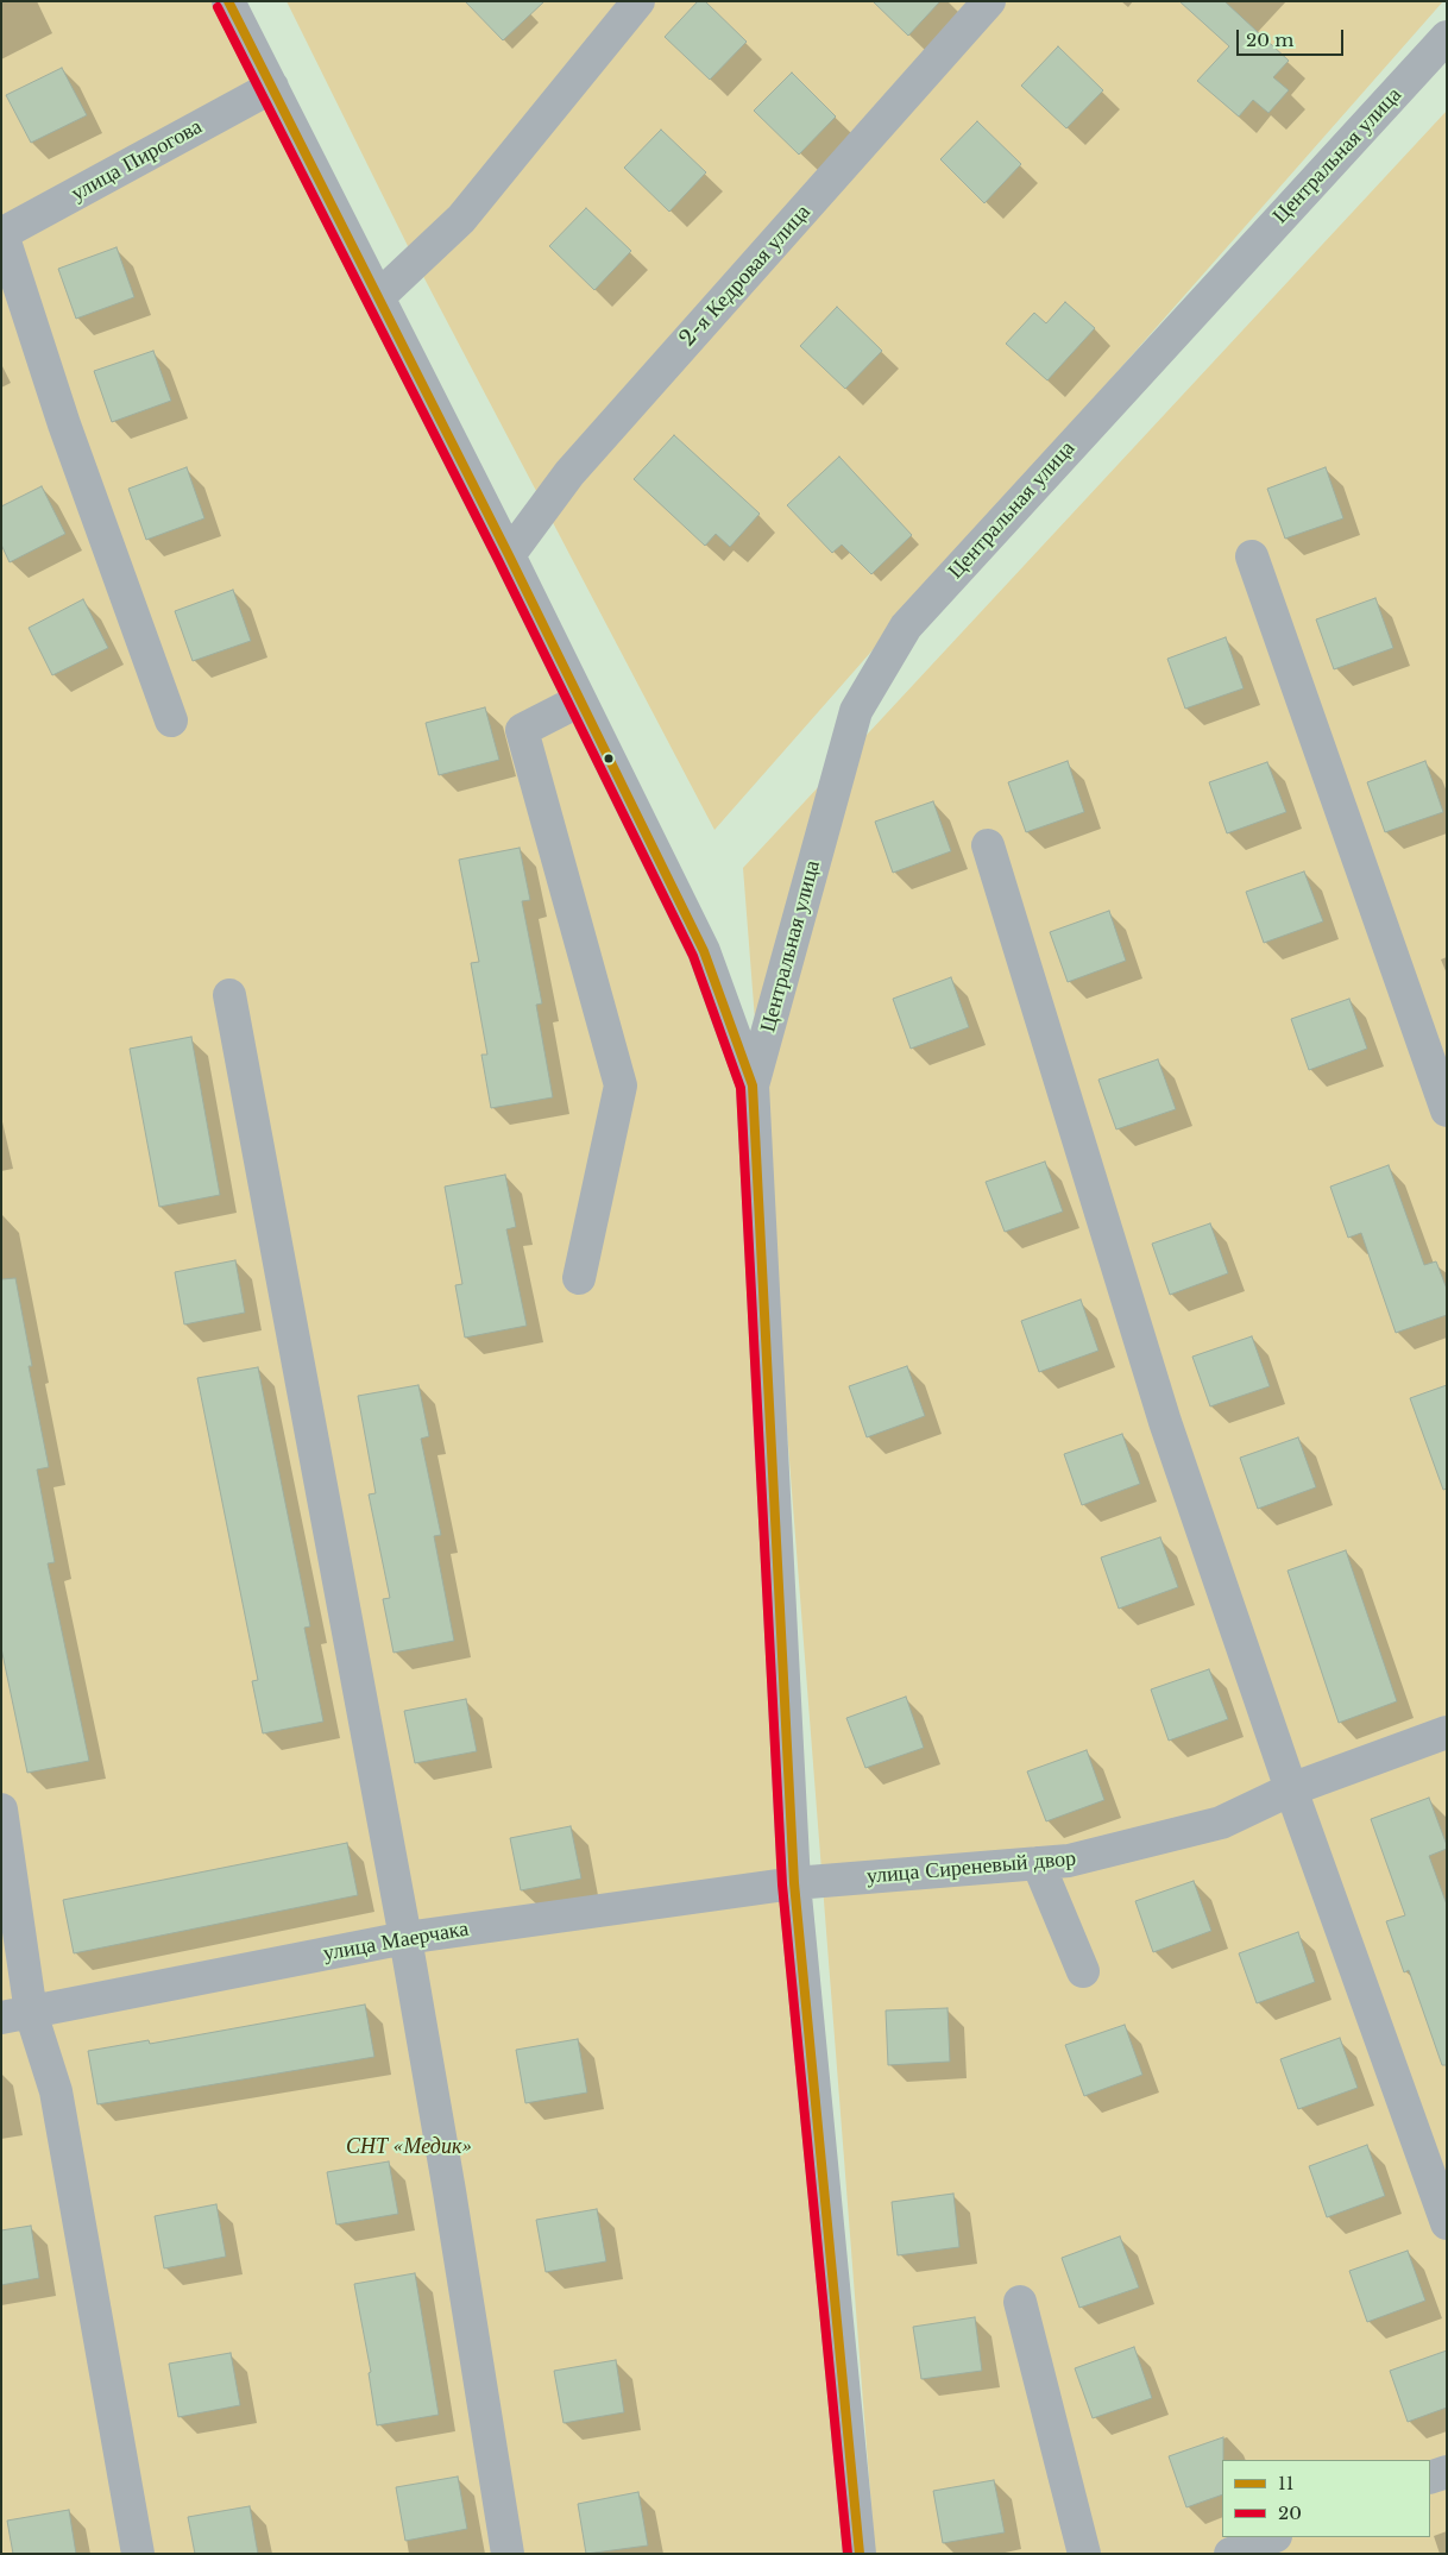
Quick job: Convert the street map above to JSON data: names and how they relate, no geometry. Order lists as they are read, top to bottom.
{
  "streets": {
    "street": [
      "Центральная улица",
      "улица Пирогова",
      "2-я Кедровая улица",
      "улица Сиреневый двор",
      "улица Маерчака"
    ]
  },
  "crossings": [
    ["улица Сиреневый двор", "улица Маерчака"]
  ],
  "parks": ["СНТ «Медик»"],
  "lines": ["transit line 11", "transit line 20"],
  "legend": ["11", "20"],
  "scale_bar": "20 m"
}
